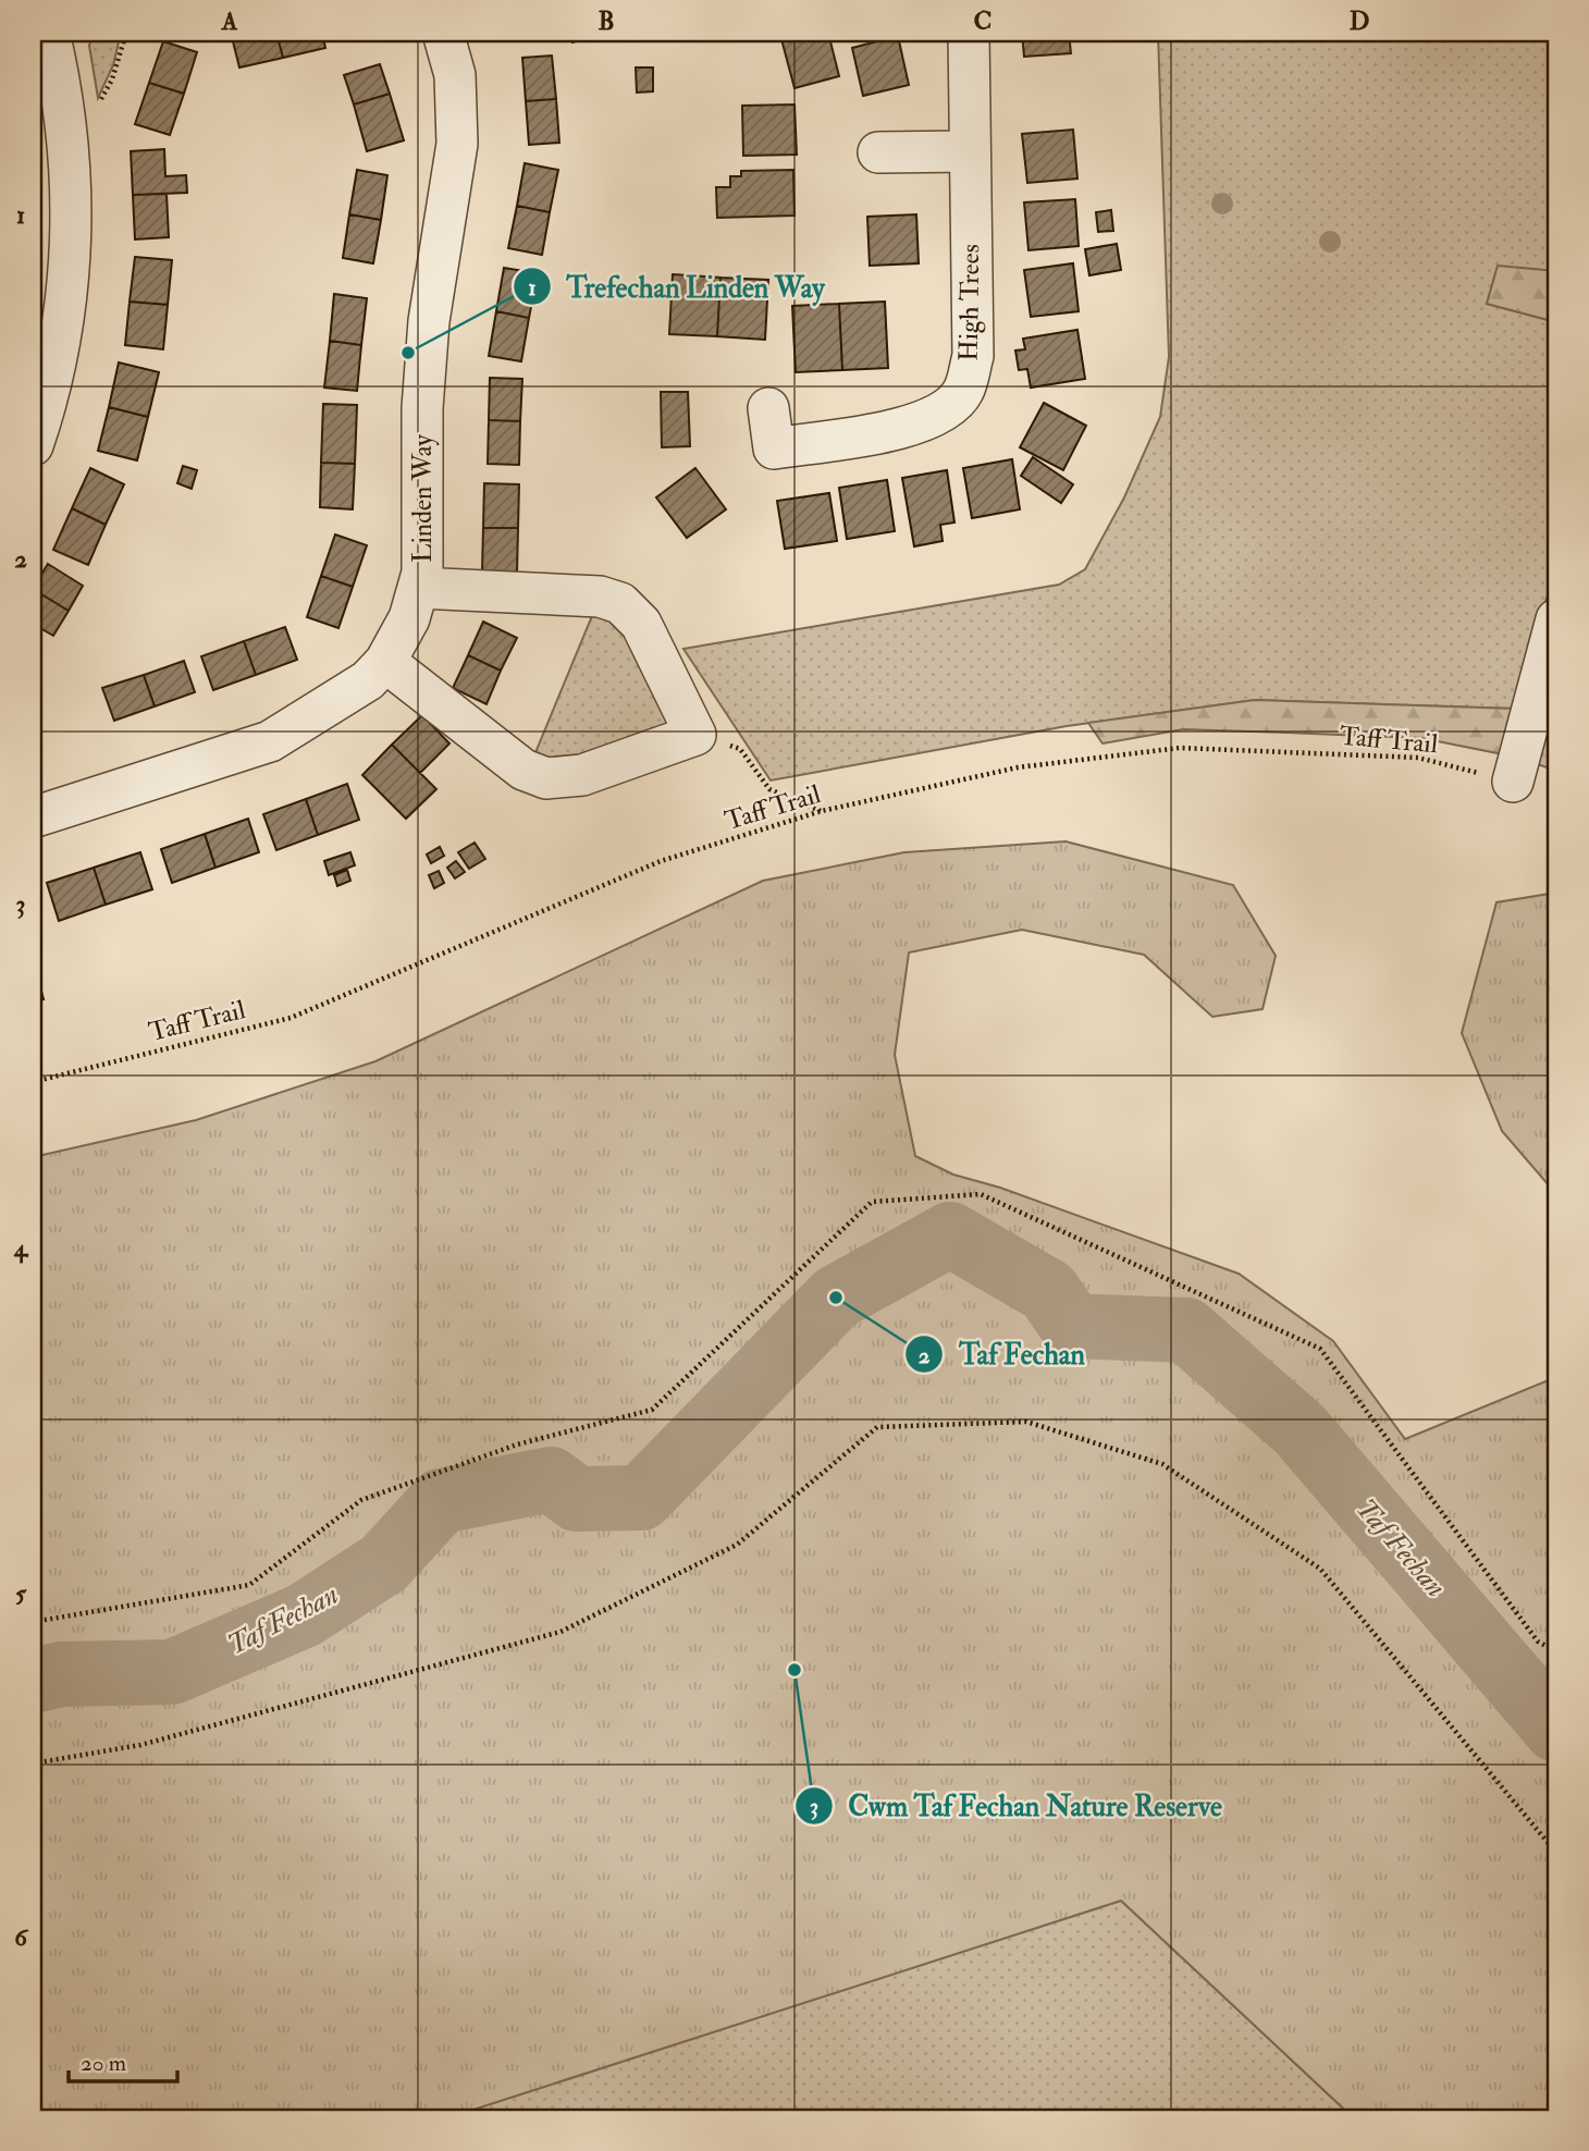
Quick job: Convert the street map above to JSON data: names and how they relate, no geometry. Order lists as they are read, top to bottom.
{
  "streets": {
    "street": ["High Trees", "Linden Way"],
    "path": ["Taff Trail"]
  },
  "water": ["Taf Fechan"],
  "places": ["Trefechan Linden Way", "Taf Fechan", "Cwm Taf Fechan Nature Reserve"],
  "scale_bar": "20 m",
  "grid": {
    "columns": [
      "A",
      "B",
      "C",
      "D"
    ],
    "rows": [
      "1",
      "2",
      "3",
      "4",
      "5",
      "6"
    ]
  }
}
